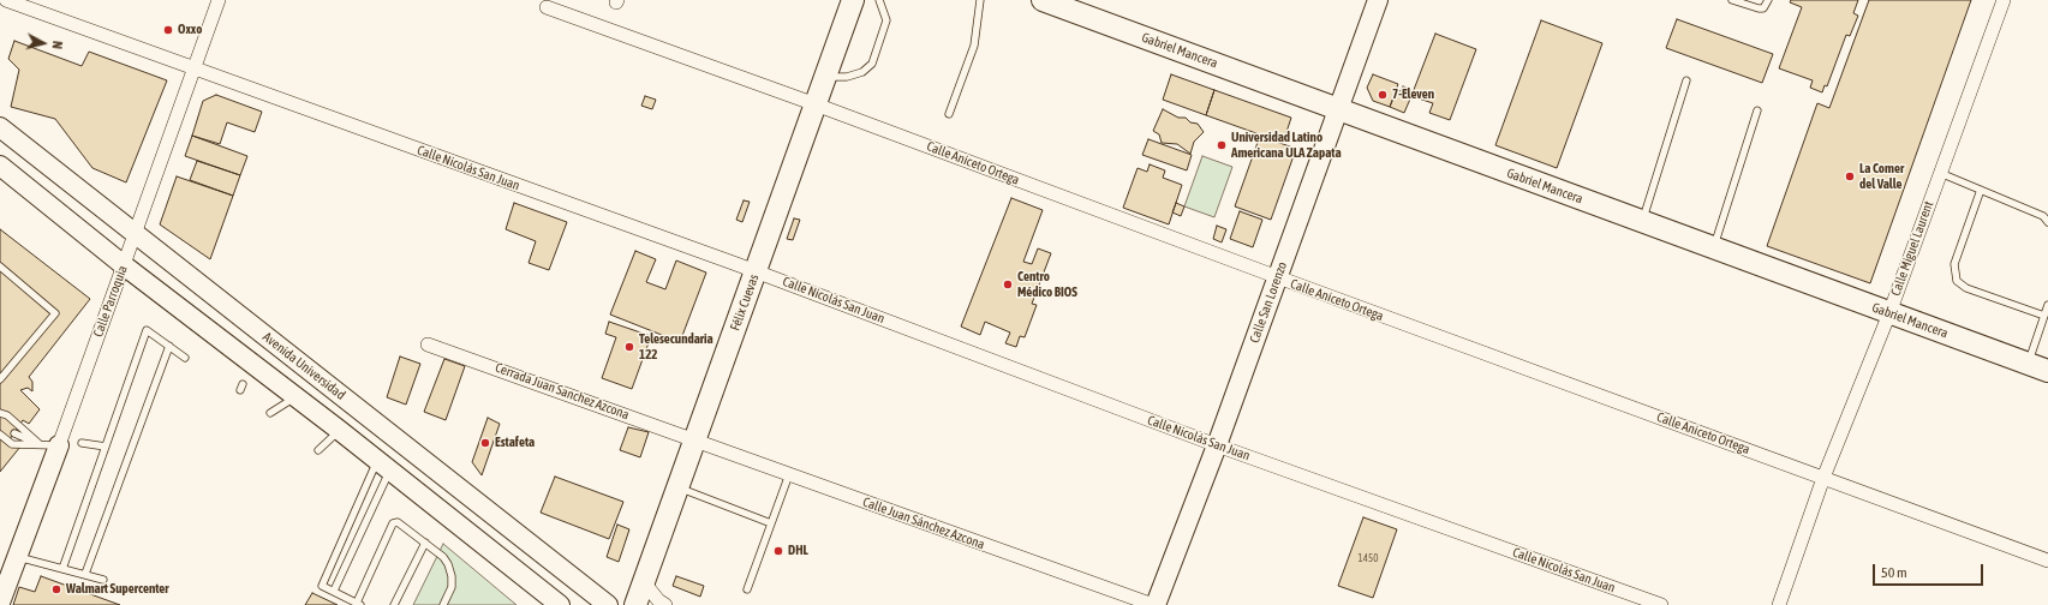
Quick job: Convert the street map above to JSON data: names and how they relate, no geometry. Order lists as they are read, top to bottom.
{
  "streets": {
    "main road": [
      "Gabriel Mancera",
      "Calle Parroquia",
      "Félix Cuevas",
      "Calle San Lorenzo",
      "Avenida Universidad"
    ],
    "street": [
      "Calle Aniceto Ortega",
      "Calle Nicolás San Juan",
      "Calle Miguel Laurent",
      "Cerrada Juan Sanchez Azcona",
      "Calle Juan Sánchez Azcona"
    ]
  },
  "crossings": [
    ["Gabriel Mancera", "Calle Miguel Laurent"],
    ["Gabriel Mancera", "Calle San Lorenzo"],
    ["Calle Aniceto Ortega", "Calle Miguel Laurent"],
    ["Calle Aniceto Ortega", "Félix Cuevas"],
    ["Calle Aniceto Ortega", "Calle San Lorenzo"],
    ["Calle Nicolás San Juan", "Calle Parroquia"],
    ["Calle Nicolás San Juan", "Félix Cuevas"],
    ["Calle Nicolás San Juan", "Calle San Lorenzo"],
    ["Calle Parroquia", "Avenida Universidad"],
    ["Félix Cuevas", "Cerrada Juan Sanchez Azcona"],
    ["Félix Cuevas", "Calle Juan Sánchez Azcona"],
    ["Calle San Lorenzo", "Calle Juan Sánchez Azcona"],
    ["Cerrada Juan Sanchez Azcona", "Calle Juan Sánchez Azcona"]
  ],
  "places": [
    "Oxxo",
    "7-Eleven",
    "Universidad Latino Americana ULA Zapata",
    "La Comer del Valle",
    "Centro Médico BIOS",
    "Telesecundaria 122",
    "Estafeta",
    "DHL",
    "Walmart Supercenter"
  ],
  "house_numbers": ["1450"],
  "scale_bar": "50 m",
  "north": "right"
}
